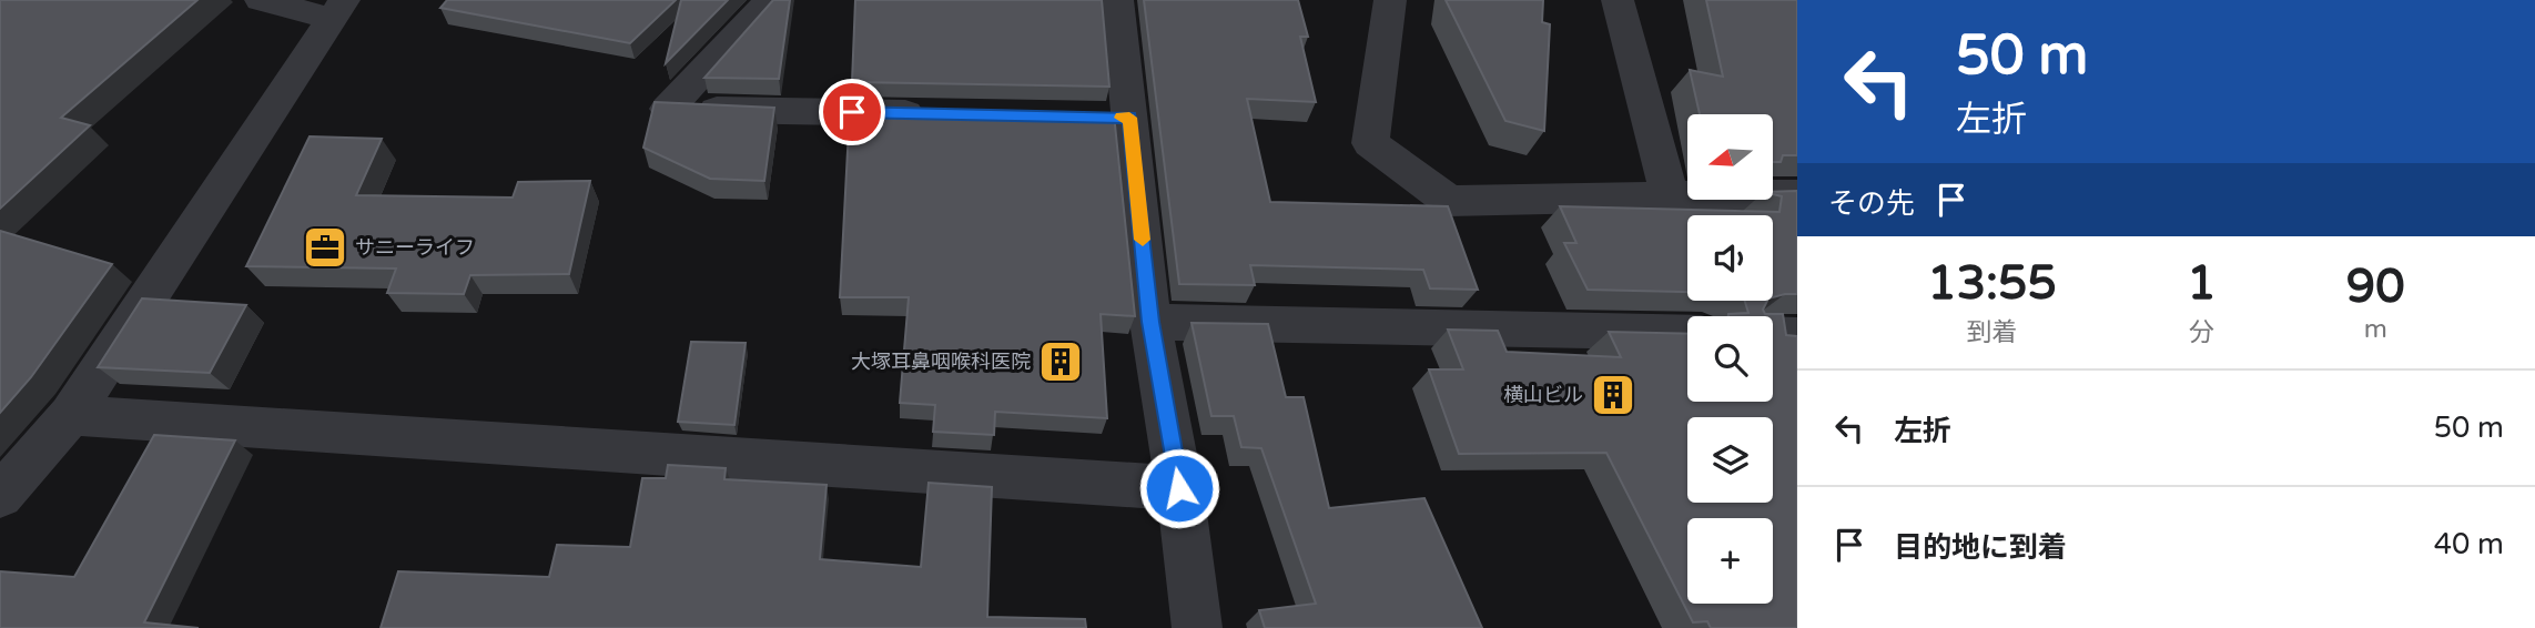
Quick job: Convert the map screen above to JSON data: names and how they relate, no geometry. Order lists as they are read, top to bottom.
{
  "places": {
    "office": ["サニーライフ"],
    "building": ["大塚耳鼻咽喉科医院", "横山ビル"]
  },
  "north": "left",
  "page": {
    "turn": ["50 m", "左折"],
    "map_buttons": "+",
    "then": "その先",
    "eta": [
      "13:55",
      "到着",
      "1",
      "分",
      "90",
      "m"
    ],
    "list": [
      {
        "name": "左折",
        "value": "50 m"
      },
      {
        "name": "目的地に到着",
        "value": "40 m"
      }
    ]
  }
}
